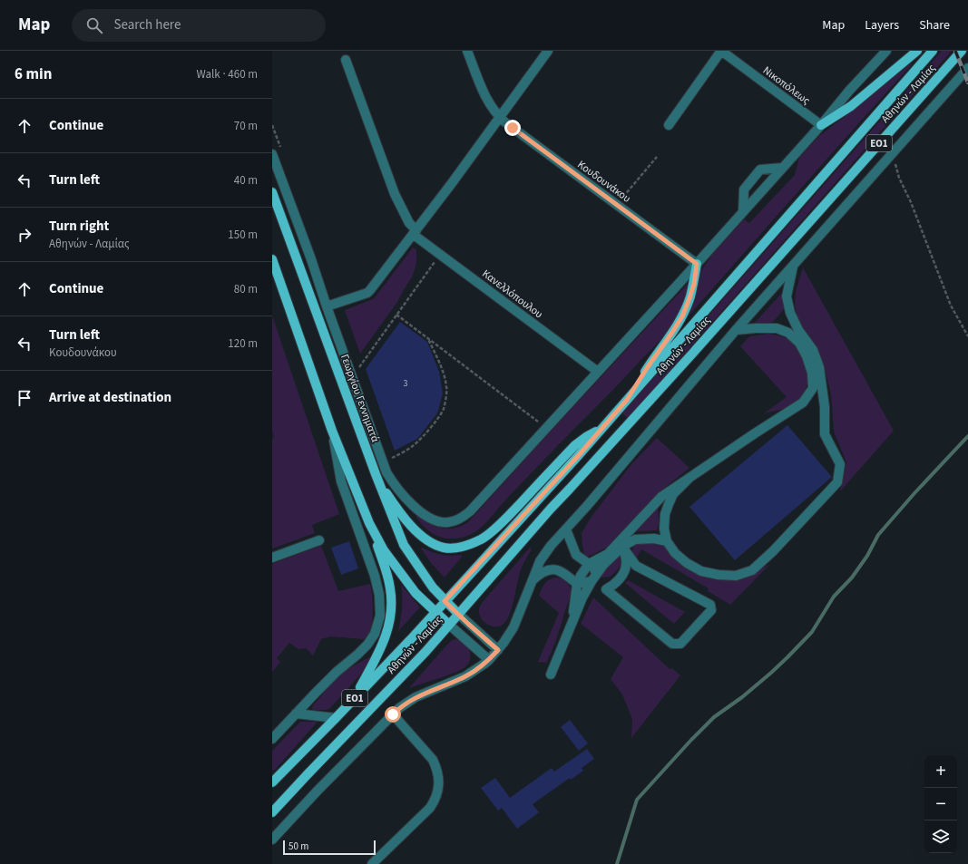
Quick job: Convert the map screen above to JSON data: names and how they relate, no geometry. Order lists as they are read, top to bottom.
{
  "streets": {
    "main road": ["Αθηνών - Λαμίας", "ΕΟ1", "Γεωργίου Γεννηματά"],
    "street": ["Νικοπόλεως", "Κουδουνάκου", "Κανελλόπουλου"]
  },
  "crossings": [
    ["Αθηνών - Λαμίας", "Γεωργίου Γεννηματά"]
  ],
  "house_numbers": ["3"],
  "scale_bar": "50 m",
  "page": {
    "header": "Map",
    "search": "Search here",
    "nav": ["Map", "Layers", "Share"],
    "heading": ["6 min", "Walk · 460 m"],
    "list": [
      ["Continue", "70 m"],
      ["Turn left", "40 m"],
      ["Turn right", "Αθηνών - Λαμίας", "150 m"],
      ["Continue", "80 m"],
      ["Turn left", "Κουδουνάκου", "120 m"],
      "Arrive at destination"
    ],
    "map_buttons": ["+", "−"],
    "scale": "50 m"
  }
}
